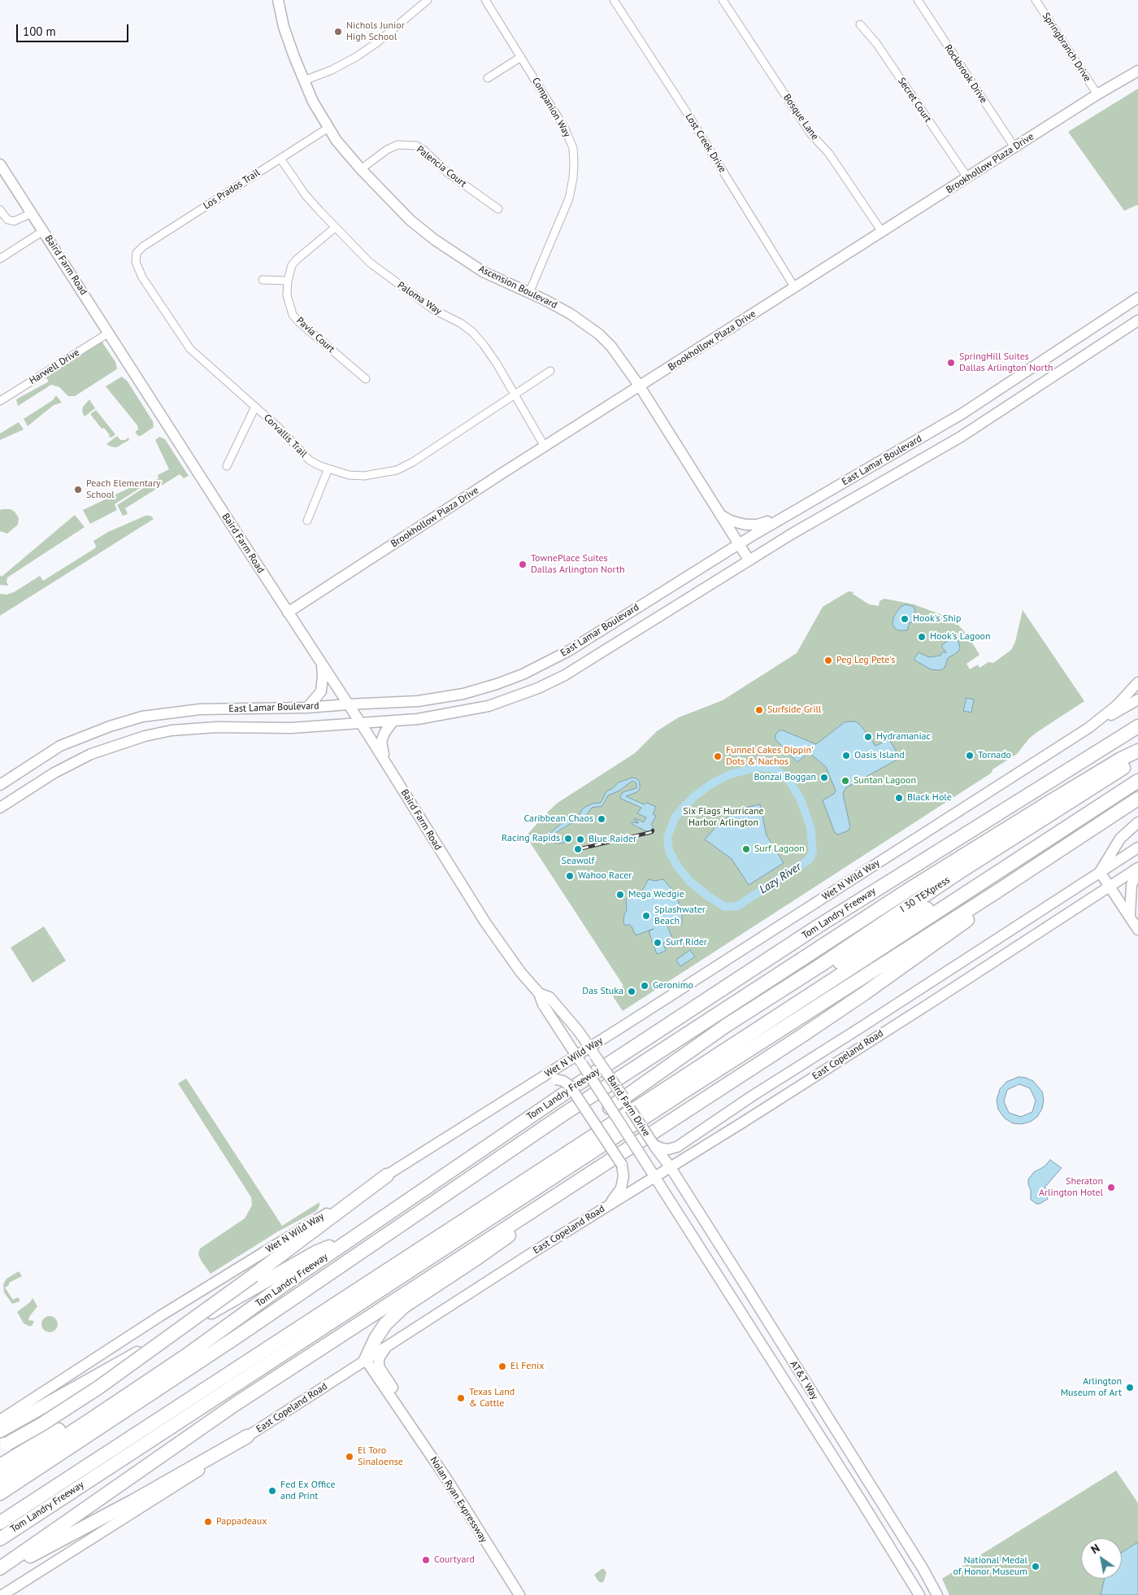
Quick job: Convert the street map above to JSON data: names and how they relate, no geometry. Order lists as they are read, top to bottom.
{
  "streets": {
    "highway": ["I 30 TEXpress", "Tom Landry Freeway"],
    "main road": [
      "Brookhollow Plaza Drive",
      "Baird Farm Road",
      "Ascension Boulevard",
      "East Lamar Boulevard",
      "Wet N Wild Way",
      "East Copeland Road",
      "Baird Farm Drive",
      "AT&T Way",
      "Nolan Ryan Expressway"
    ],
    "street": [
      "Springbranch Drive",
      "Rockbrook Drive",
      "Secret Court",
      "Companion Way",
      "Bosque Lane",
      "Lost Creek Drive",
      "Palencia Court",
      "Los Prados Trail",
      "Paloma Way",
      "Pavia Court",
      "Harwell Drive",
      "Corvallis Trail"
    ]
  },
  "crossings": [
    ["Springbranch Drive", "Brookhollow Plaza Drive"],
    ["Rockbrook Drive", "Brookhollow Plaza Drive"],
    ["Secret Court", "Brookhollow Plaza Drive"],
    ["Companion Way", "Ascension Boulevard"],
    ["Bosque Lane", "Brookhollow Plaza Drive"],
    ["Lost Creek Drive", "Brookhollow Plaza Drive"],
    ["Brookhollow Plaza Drive", "Baird Farm Road"],
    ["Brookhollow Plaza Drive", "Ascension Boulevard"],
    ["Brookhollow Plaza Drive", "Paloma Way"],
    ["Palencia Court", "Ascension Boulevard"],
    ["Los Prados Trail", "Ascension Boulevard"],
    ["Los Prados Trail", "Paloma Way"],
    ["Los Prados Trail", "Corvallis Trail"],
    ["Baird Farm Road", "Harwell Drive"],
    ["Baird Farm Road", "East Lamar Boulevard"],
    ["Baird Farm Road", "Baird Farm Drive"],
    ["Ascension Boulevard", "East Lamar Boulevard"],
    ["Paloma Way", "Pavia Court"],
    ["Paloma Way", "Corvallis Trail"],
    ["Wet N Wild Way", "Baird Farm Drive"],
    ["East Copeland Road", "Baird Farm Drive"],
    ["East Copeland Road", "AT&T Way"],
    ["East Copeland Road", "Nolan Ryan Expressway"],
    ["Baird Farm Drive", "AT&T Way"]
  ],
  "water": ["Lazy River"],
  "parks": ["Six Flags Hurricane Harbor Arlington"],
  "places": [
    "Nichols Junior High School",
    "SpringHill Suites Dallas Arlington North",
    "Peach Elementary School",
    "TownePlace Suites Dallas Arlington North",
    "Hook's Ship",
    "Hook's Lagoon",
    "Peg Leg Pete's",
    "Surfside Grill",
    "Hydramaniac",
    "Oasis Island",
    "Tornado",
    "Funnel Cakes Dippin' Dots & Nachos",
    "Bonzai Boggan",
    "Suntan Lagoon",
    "Black Hole",
    "Caribbean Chaos",
    "Racing Rapids",
    "Blue Raider",
    "Seawolf",
    "Surf Lagoon",
    "Wahoo Racer",
    "Mega Wedgie",
    "Splashwater Beach",
    "Surf Rider",
    "Geronimo",
    "Das Stuka",
    "Sheraton Arlington Hotel",
    "El Fenix",
    "Arlington Museum of Art",
    "Texas Land & Cattle",
    "El Toro Sinaloense",
    "Fed Ex Office and Print",
    "Pappadeaux",
    "Courtyard",
    "National Medal of Honor Museum"
  ],
  "scale_bar": "100 m",
  "north": "top left"
}
